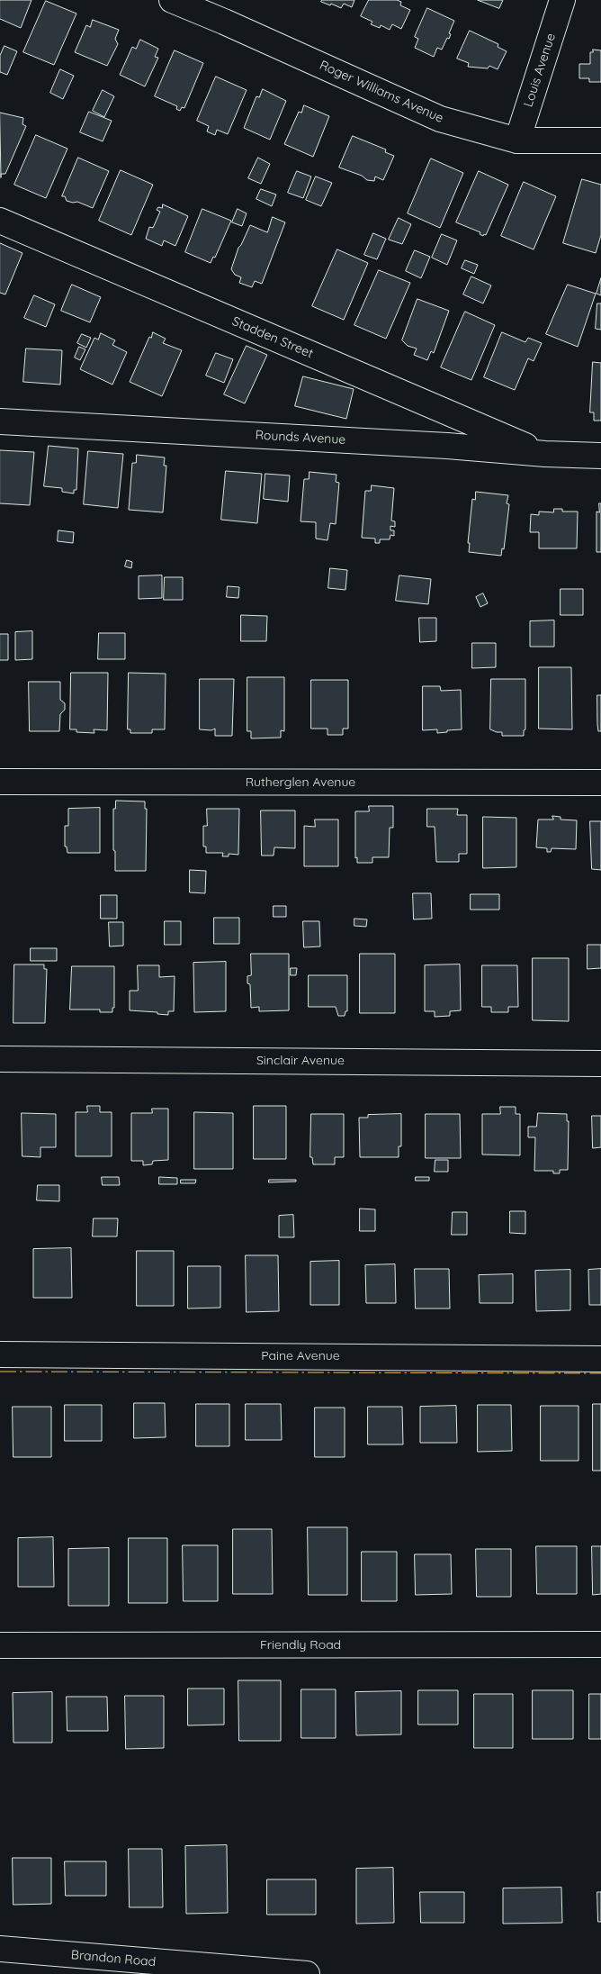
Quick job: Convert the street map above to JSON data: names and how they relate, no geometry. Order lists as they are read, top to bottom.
{
  "streets": {
    "street": [
      "Louis Avenue",
      "Roger Williams Avenue",
      "Stadden Street",
      "Rounds Avenue",
      "Rutherglen Avenue",
      "Sinclair Avenue",
      "Paine Avenue",
      "Friendly Road",
      "Brandon Road"
    ]
  },
  "crossings": [
    ["Louis Avenue", "Roger Williams Avenue"],
    ["Stadden Street", "Rounds Avenue"]
  ]
}
